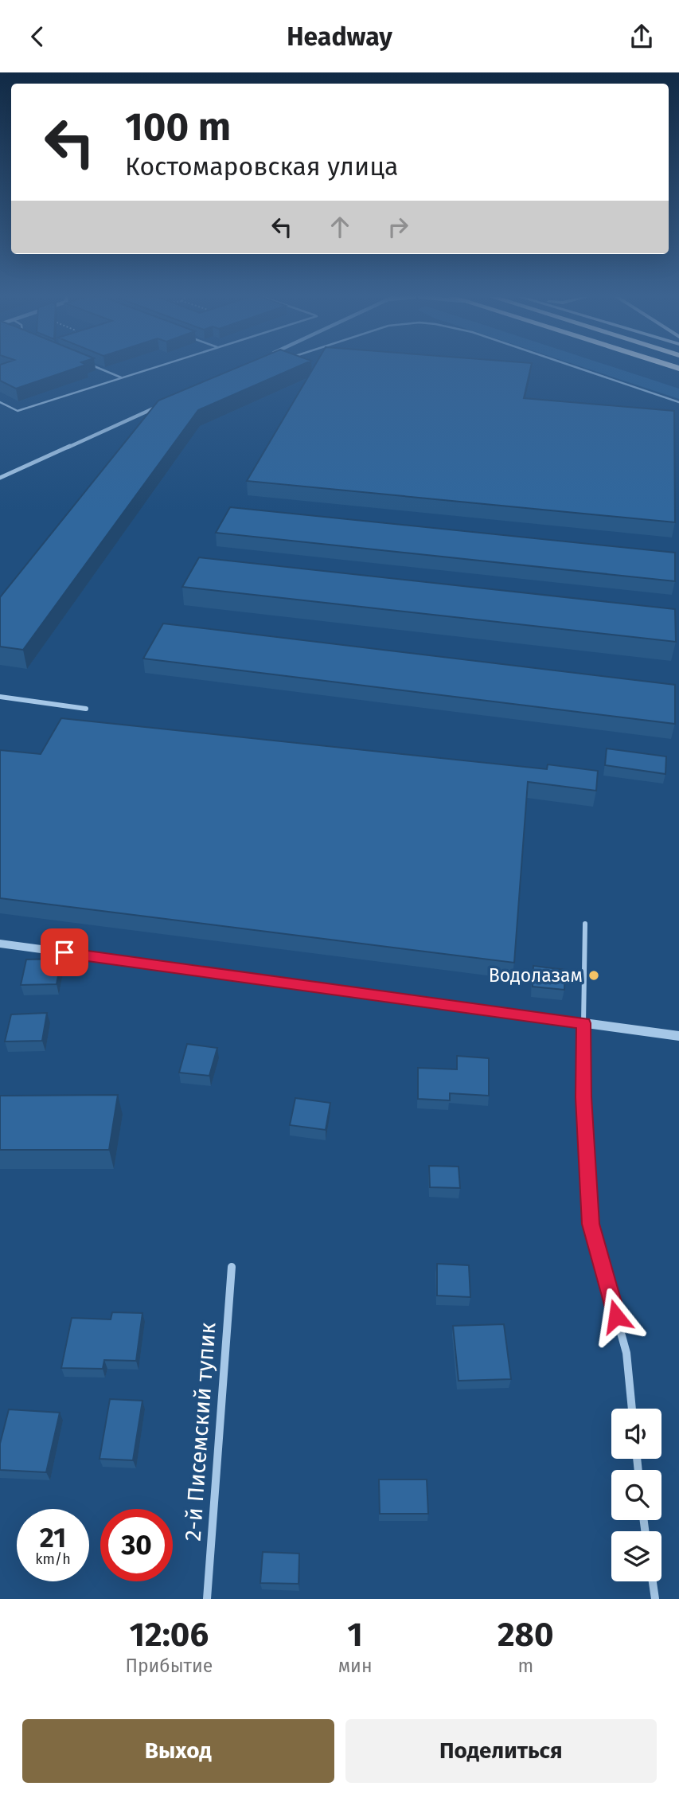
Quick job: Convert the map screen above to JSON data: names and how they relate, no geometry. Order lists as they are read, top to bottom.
{
  "streets": {
    "street": ["2-й Писемский тупик"]
  },
  "places": ["Водолазам"],
  "page": {
    "header": "Headway",
    "turn": ["100 m", "Костомаровская улица"],
    "speed": "21 km/h",
    "limit": "30",
    "eta": [
      "12:06",
      "Прибытие",
      "1",
      "мин",
      "280",
      "m"
    ],
    "buttons": ["Выход", "Поделиться"]
  }
}
